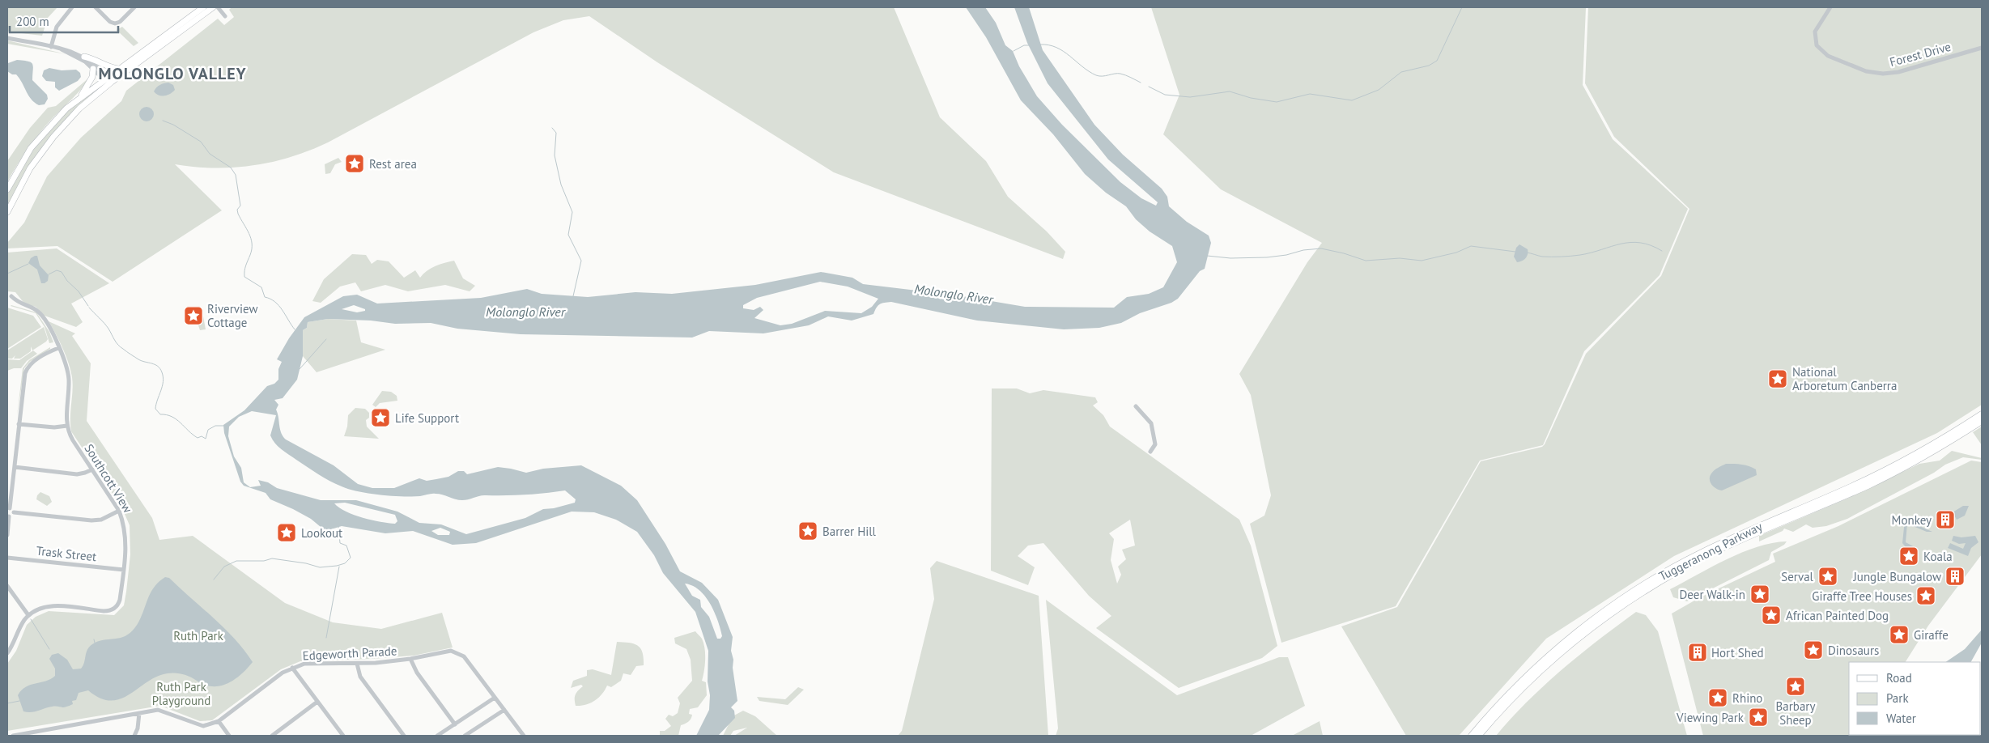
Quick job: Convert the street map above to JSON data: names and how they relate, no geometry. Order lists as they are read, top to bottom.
{
  "streets": {
    "highway": ["Tuggeranong Parkway"],
    "street": [
      "Forest Drive",
      "Southcott View",
      "Trask Street",
      "Edgeworth Parade"
    ]
  },
  "crossings": [
    ["Southcott View", "Trask Street"]
  ],
  "districts": ["MOLONGLO VALLEY"],
  "water": ["Molonglo River"],
  "parks": ["Ruth Park", "Ruth Park Playground"],
  "places": {
    "place": [
      "Rest area",
      "Riverview Cottage",
      "National Arboretum Canberra",
      "Life Support",
      "Barrer Hill",
      "Lookout",
      "Koala",
      "Serval",
      "Deer Walk-in",
      "Giraffe Tree Houses",
      "African Painted Dog",
      "Giraffe",
      "Dinosaurs",
      "Barbary Sheep",
      "Rhino",
      "Viewing Park"
    ],
    "building": ["Monkey", "Jungle Bungalow", "Hort Shed"]
  },
  "legend": ["Road", "Park", "Water"],
  "scale_bar": "200 m"
}
